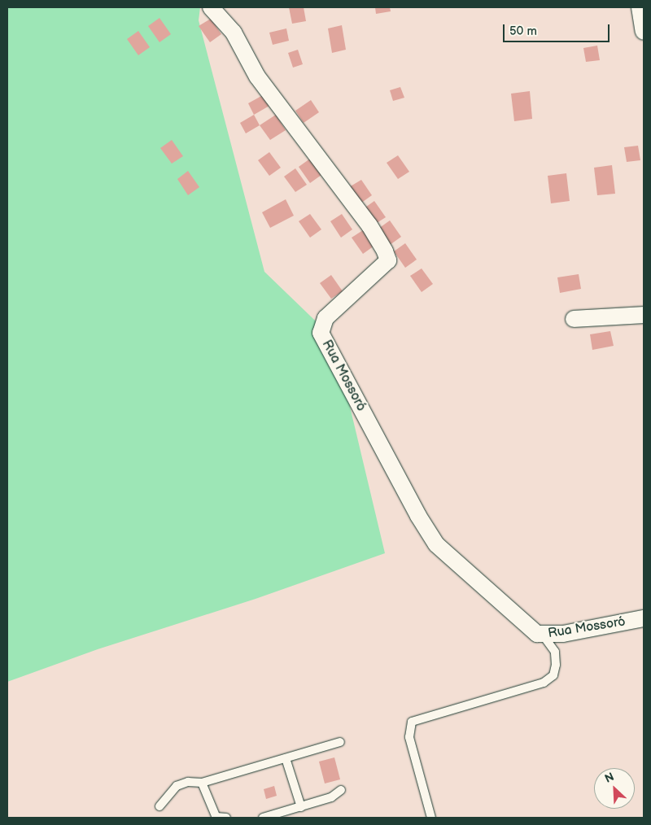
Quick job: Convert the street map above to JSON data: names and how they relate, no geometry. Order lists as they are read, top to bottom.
{
  "streets": {
    "street": ["Rua Mossoró"]
  },
  "scale_bar": "50 m",
  "north": "top left"
}
